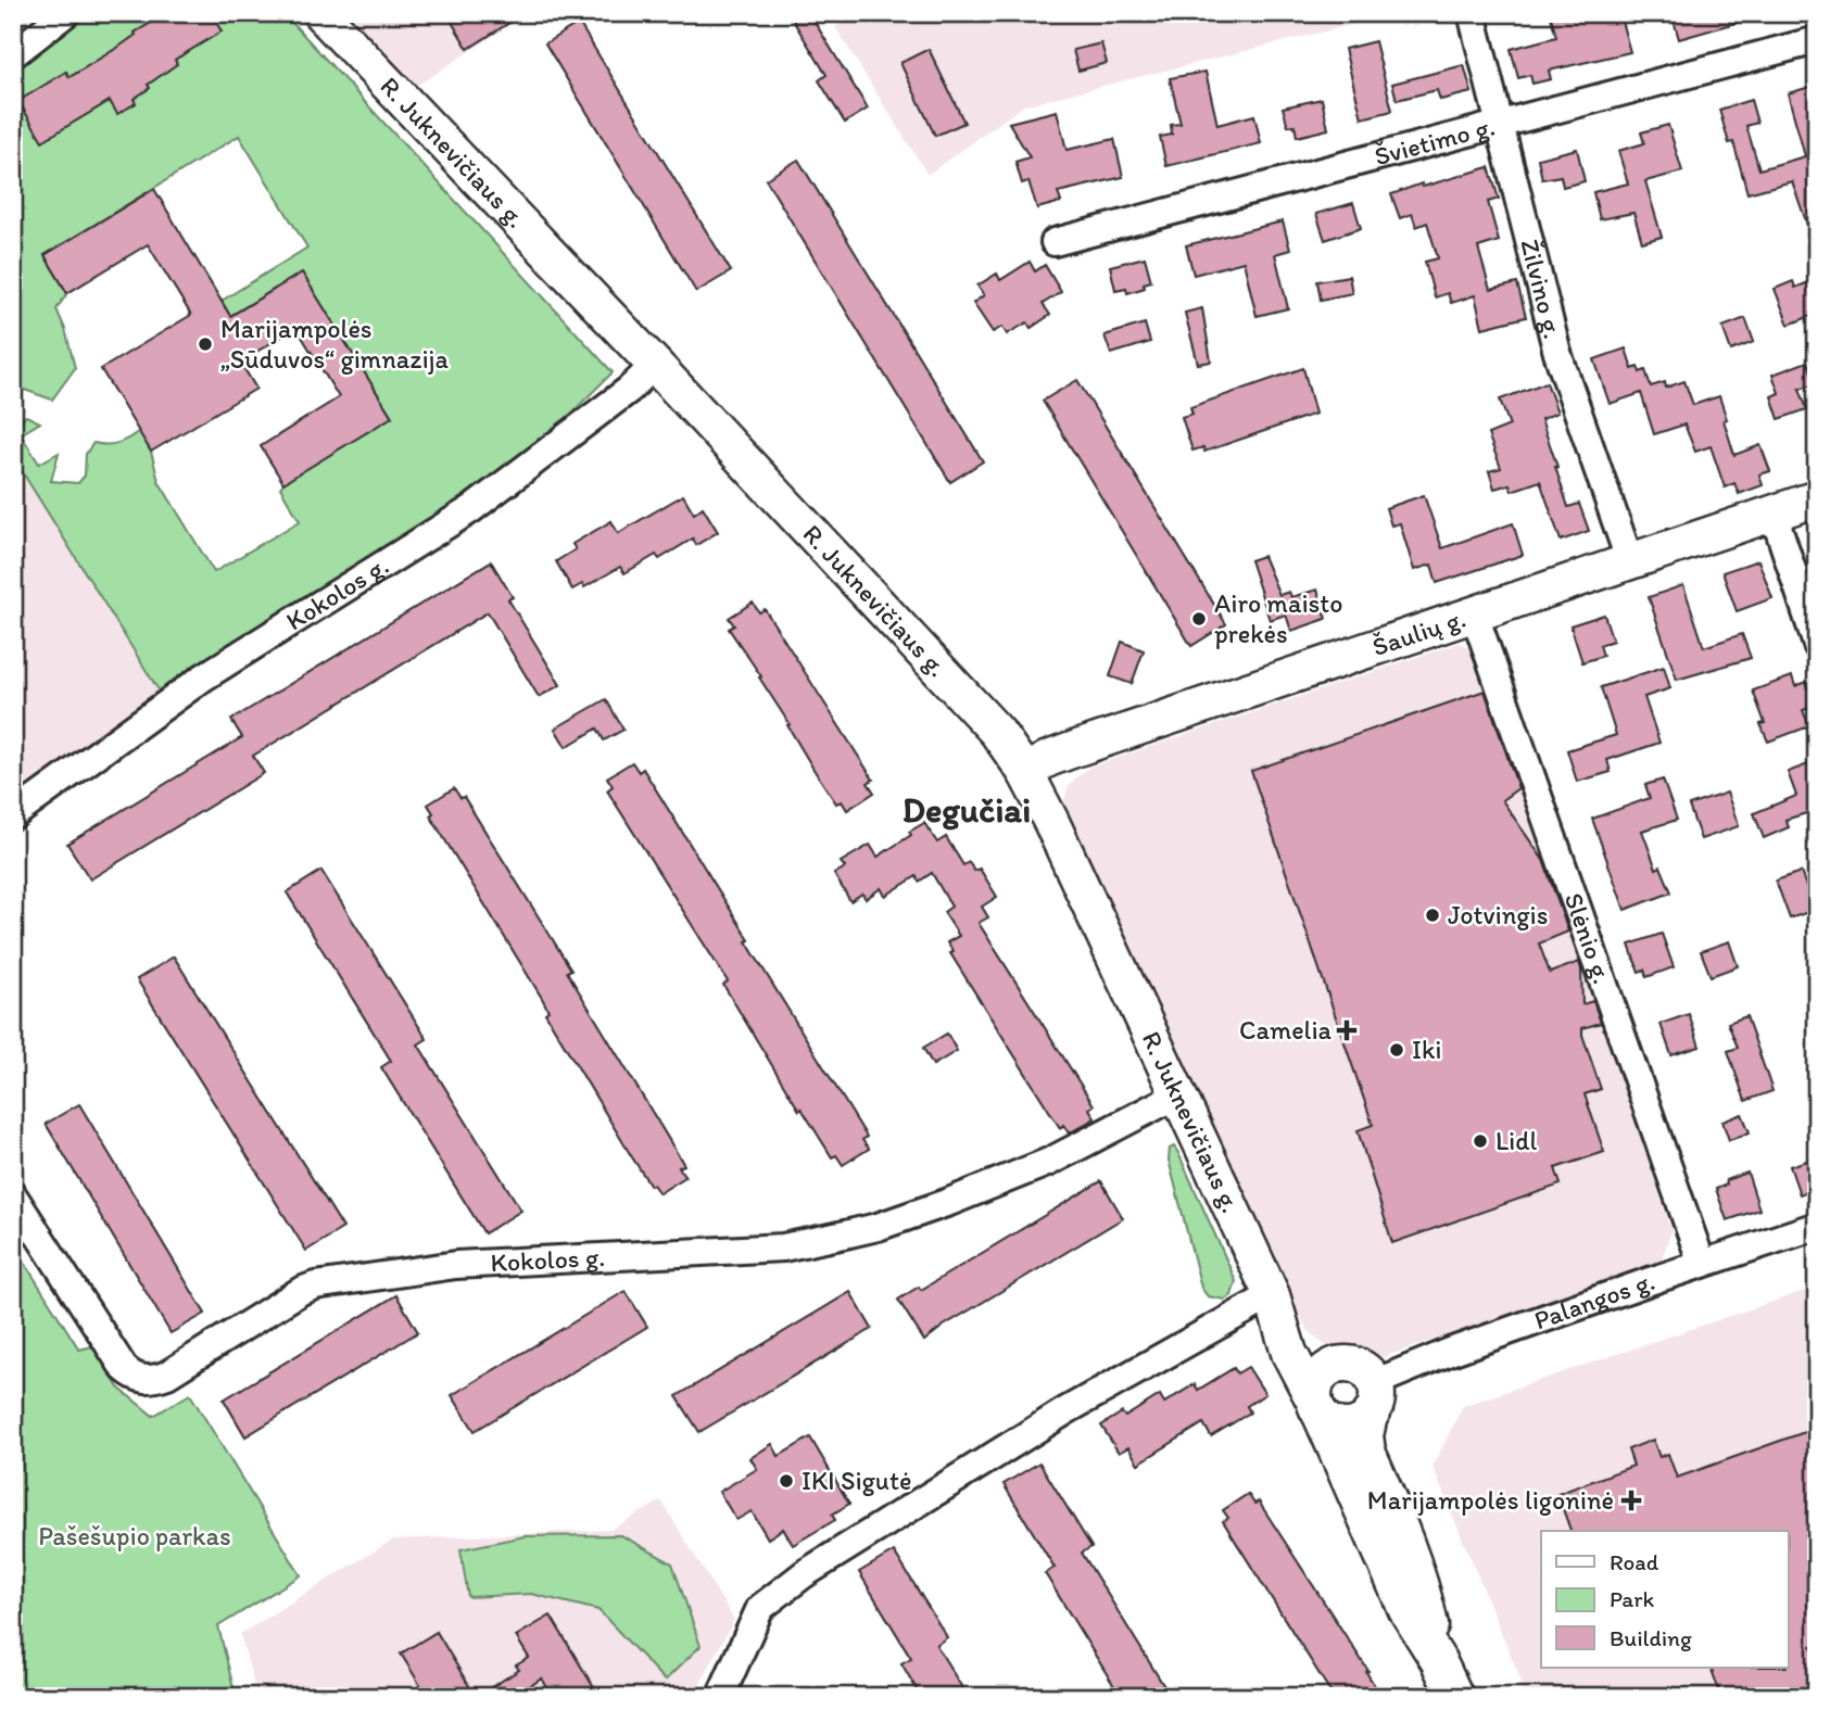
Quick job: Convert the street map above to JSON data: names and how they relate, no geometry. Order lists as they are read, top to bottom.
{
  "streets": {
    "street": [
      "Švietimo g.",
      "R. Juknevičiaus g.",
      "Žilvino g.",
      "Kokolos g.",
      "Šaulių g.",
      "Slėnio g.",
      "Palangos g."
    ]
  },
  "crossings": [
    ["Švietimo g.", "Žilvino g."],
    ["R. Juknevičiaus g.", "Kokolos g."],
    ["R. Juknevičiaus g.", "Šaulių g."],
    ["R. Juknevičiaus g.", "Palangos g."],
    ["Žilvino g.", "Šaulių g."],
    ["Šaulių g.", "Slėnio g."],
    ["Slėnio g.", "Palangos g."]
  ],
  "districts": ["Degučiai"],
  "parks": ["Pašešupio parkas"],
  "places": {
    "other": [
      "Marijampolės „Sūduvos“ gimnazija",
      "Airo maisto prekės",
      "Jotvingis",
      "Iki",
      "Lidl",
      "IKI Sigutė"
    ],
    "health": ["Camelia", "Marijampolės ligoninė"]
  },
  "legend": ["Road", "Park", "Building"]
}
